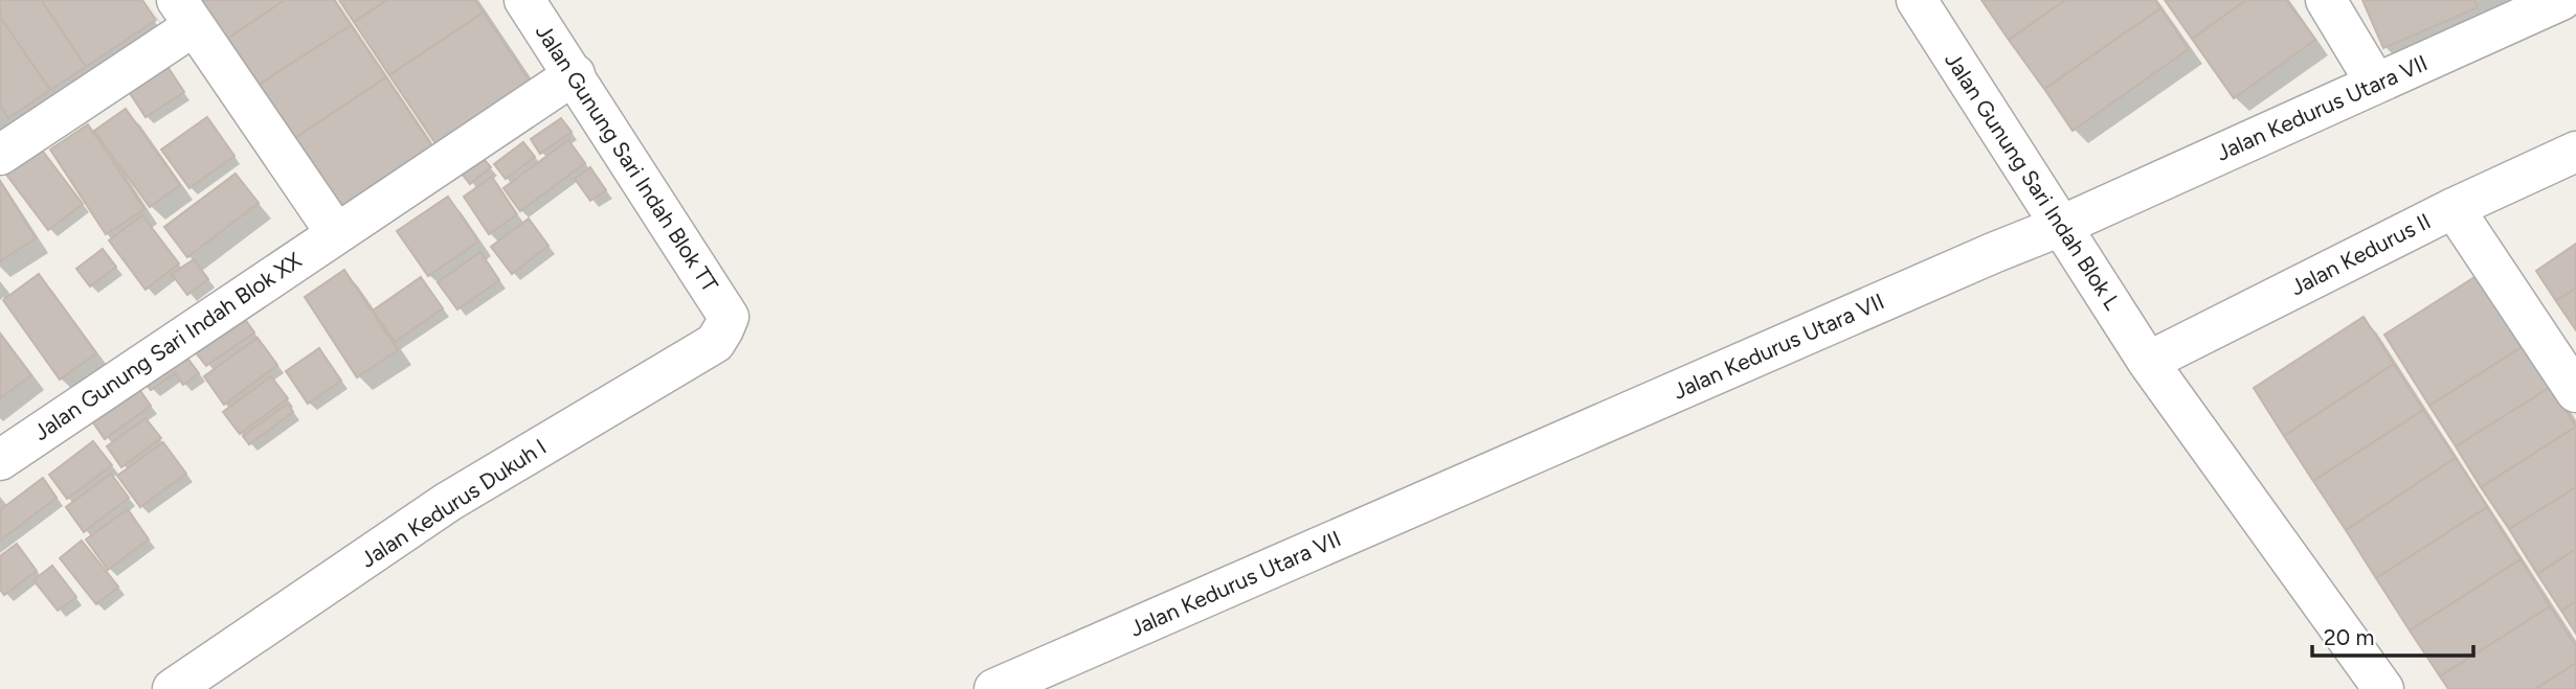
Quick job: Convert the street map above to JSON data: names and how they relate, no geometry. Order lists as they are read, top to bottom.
{
  "streets": {
    "street": [
      "Jalan Kedurus Utara VII",
      "Jalan Gunung Sari Indah Blok TT",
      "Jalan Gunung Sari Indah Blok L",
      "Jalan Kedurus II",
      "Jalan Gunung Sari Indah Blok XX",
      "Jalan Kedurus Dukuh I"
    ]
  },
  "crossings": [
    ["Jalan Kedurus Utara VII", "Jalan Gunung Sari Indah Blok L"],
    ["Jalan Gunung Sari Indah Blok TT", "Jalan Gunung Sari Indah Blok XX"],
    ["Jalan Gunung Sari Indah Blok TT", "Jalan Kedurus Dukuh I"],
    ["Jalan Gunung Sari Indah Blok L", "Jalan Kedurus II"]
  ],
  "scale_bar": "20 m"
}
